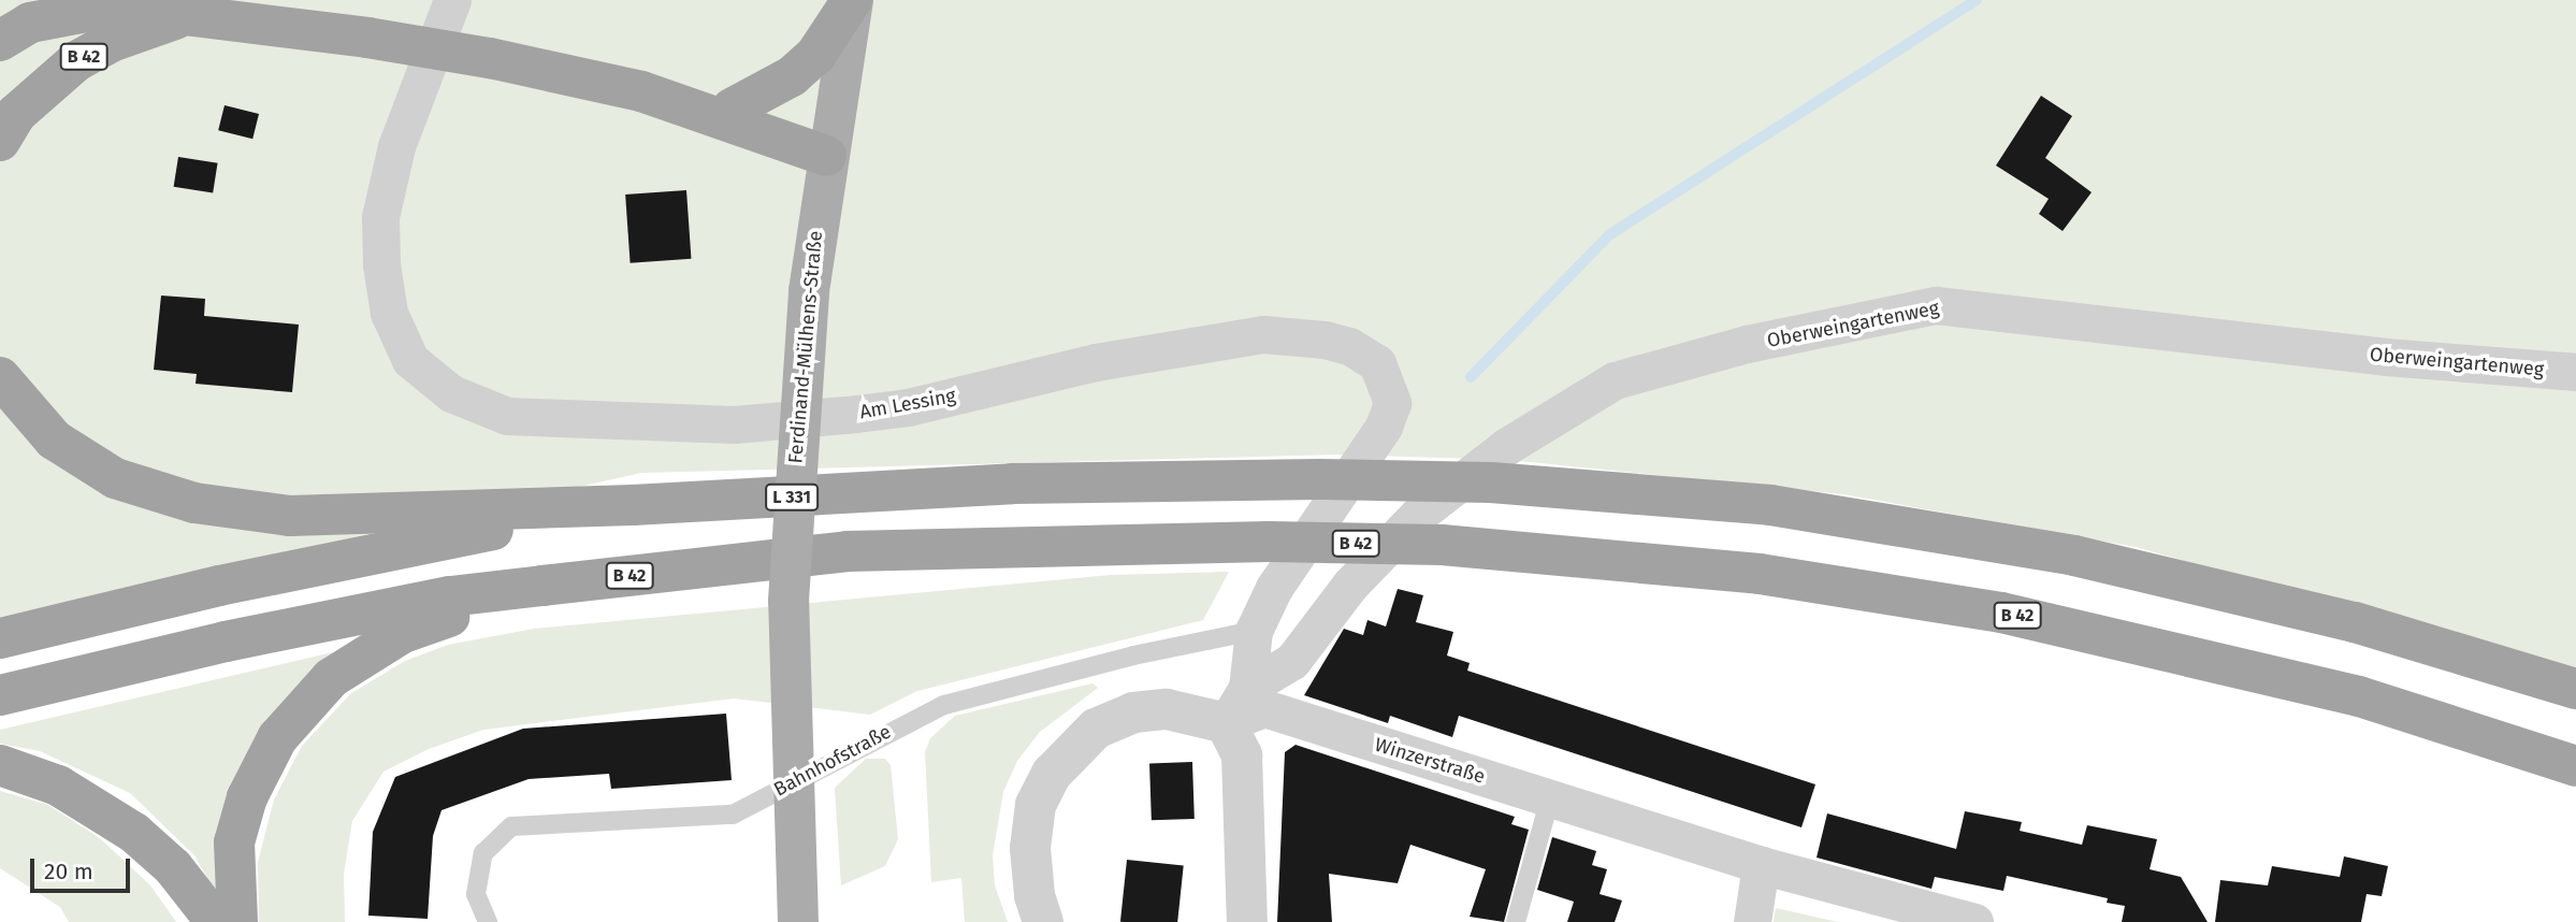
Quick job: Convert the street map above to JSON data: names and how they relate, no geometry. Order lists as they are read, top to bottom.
{
  "streets": {
    "highway": ["B 42"],
    "main road": ["Ferdinand-Mülhens-Straße", "L 331"],
    "street": ["Oberweingartenweg", "Am Lessing", "Winzerstraße"],
    "lane": ["Bahnhofstraße"]
  },
  "crossings": [
    ["B 42", "Ferdinand-Mülhens-Straße"],
    ["Oberweingartenweg", "Am Lessing"],
    ["Am Lessing", "Bahnhofstraße"],
    ["Am Lessing", "Winzerstraße"]
  ],
  "scale_bar": "20 m"
}
